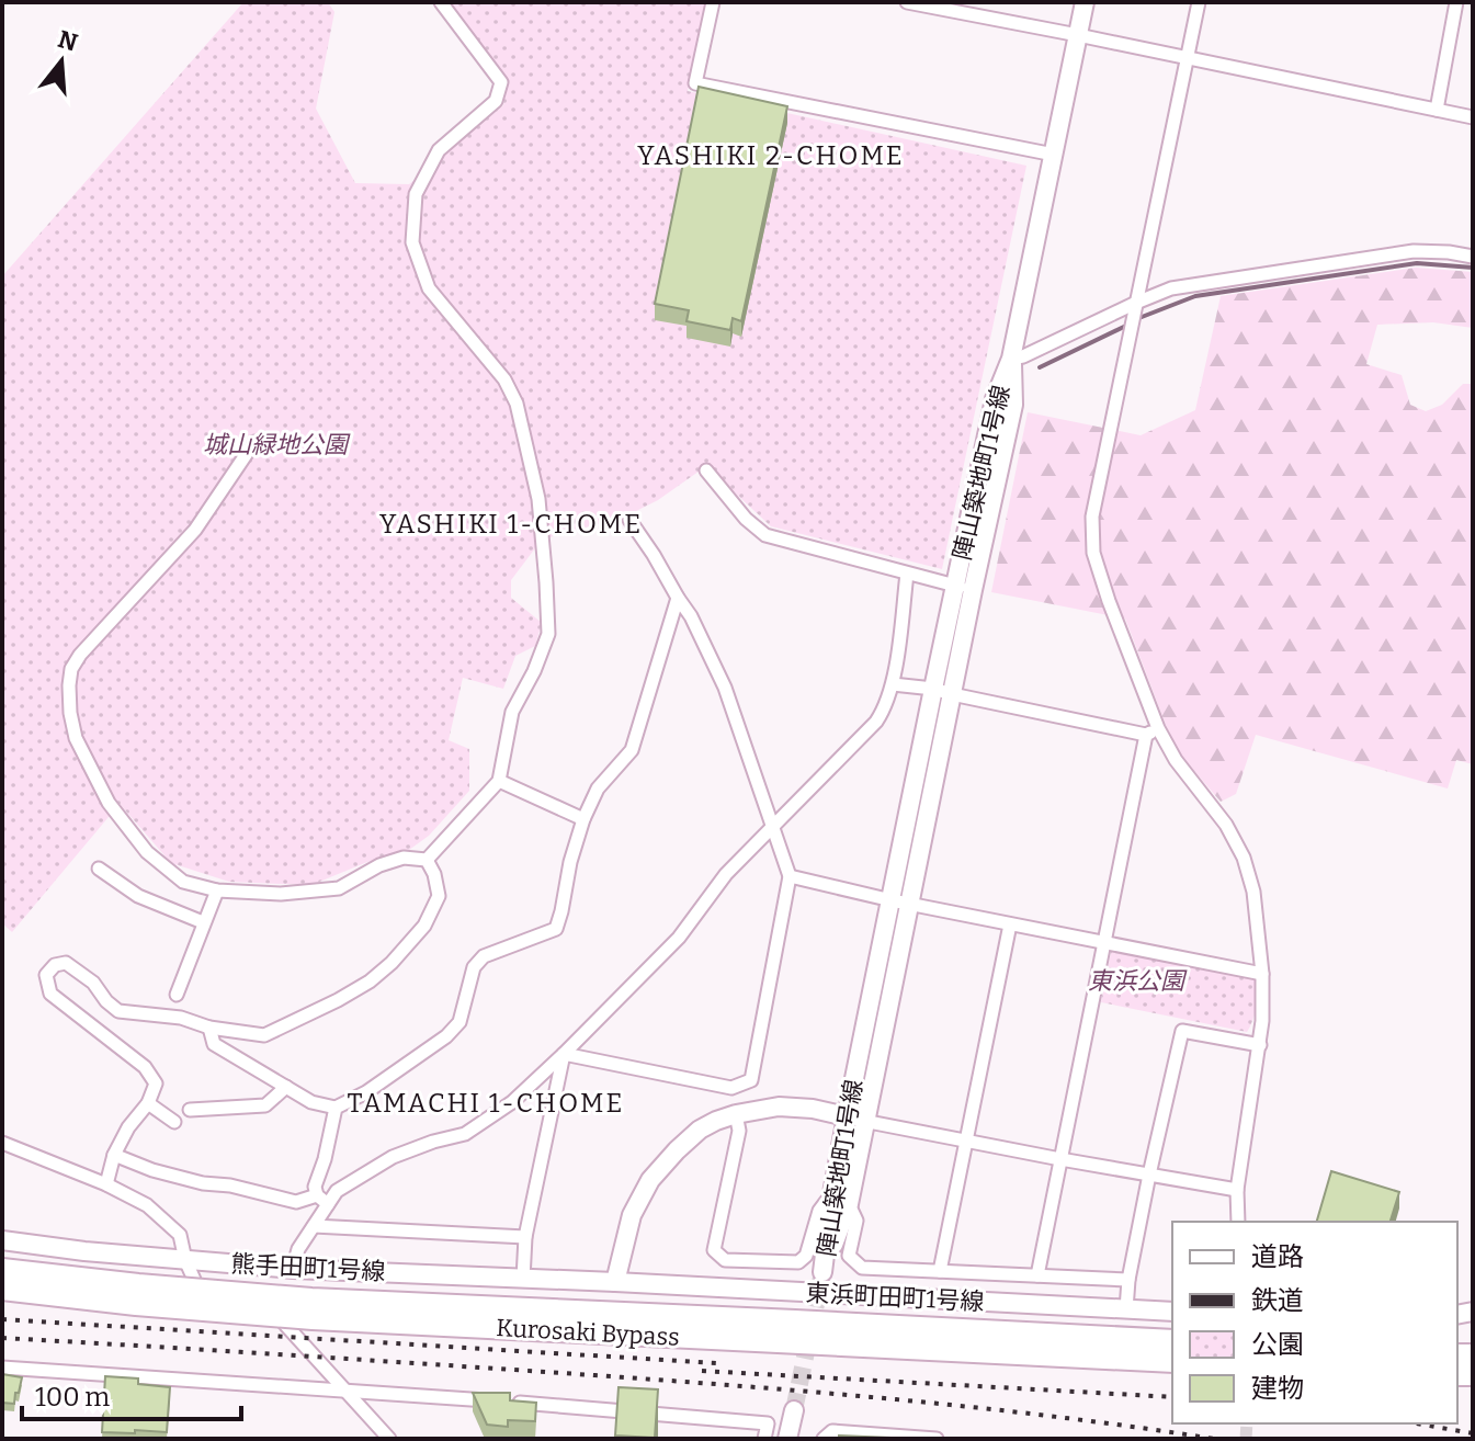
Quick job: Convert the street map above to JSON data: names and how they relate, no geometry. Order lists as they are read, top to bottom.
{
  "streets": {
    "highway": ["Kurosaki Bypass"],
    "street": ["陣山築地町1号線", "熊手田町1号線", "東浜町田町1号線"]
  },
  "crossings": [
    ["熊手田町1号線", "東浜町田町1号線"]
  ],
  "districts": ["YASHIKI 2-CHOME", "YASHIKI 1-CHOME", "TAMACHI 1-CHOME"],
  "parks": ["城山緑地公園", "東浜公園"],
  "legend": [
    "道路",
    "鉄道",
    "公園",
    "建物"
  ],
  "scale_bar": "100 m",
  "north": "top"
}
